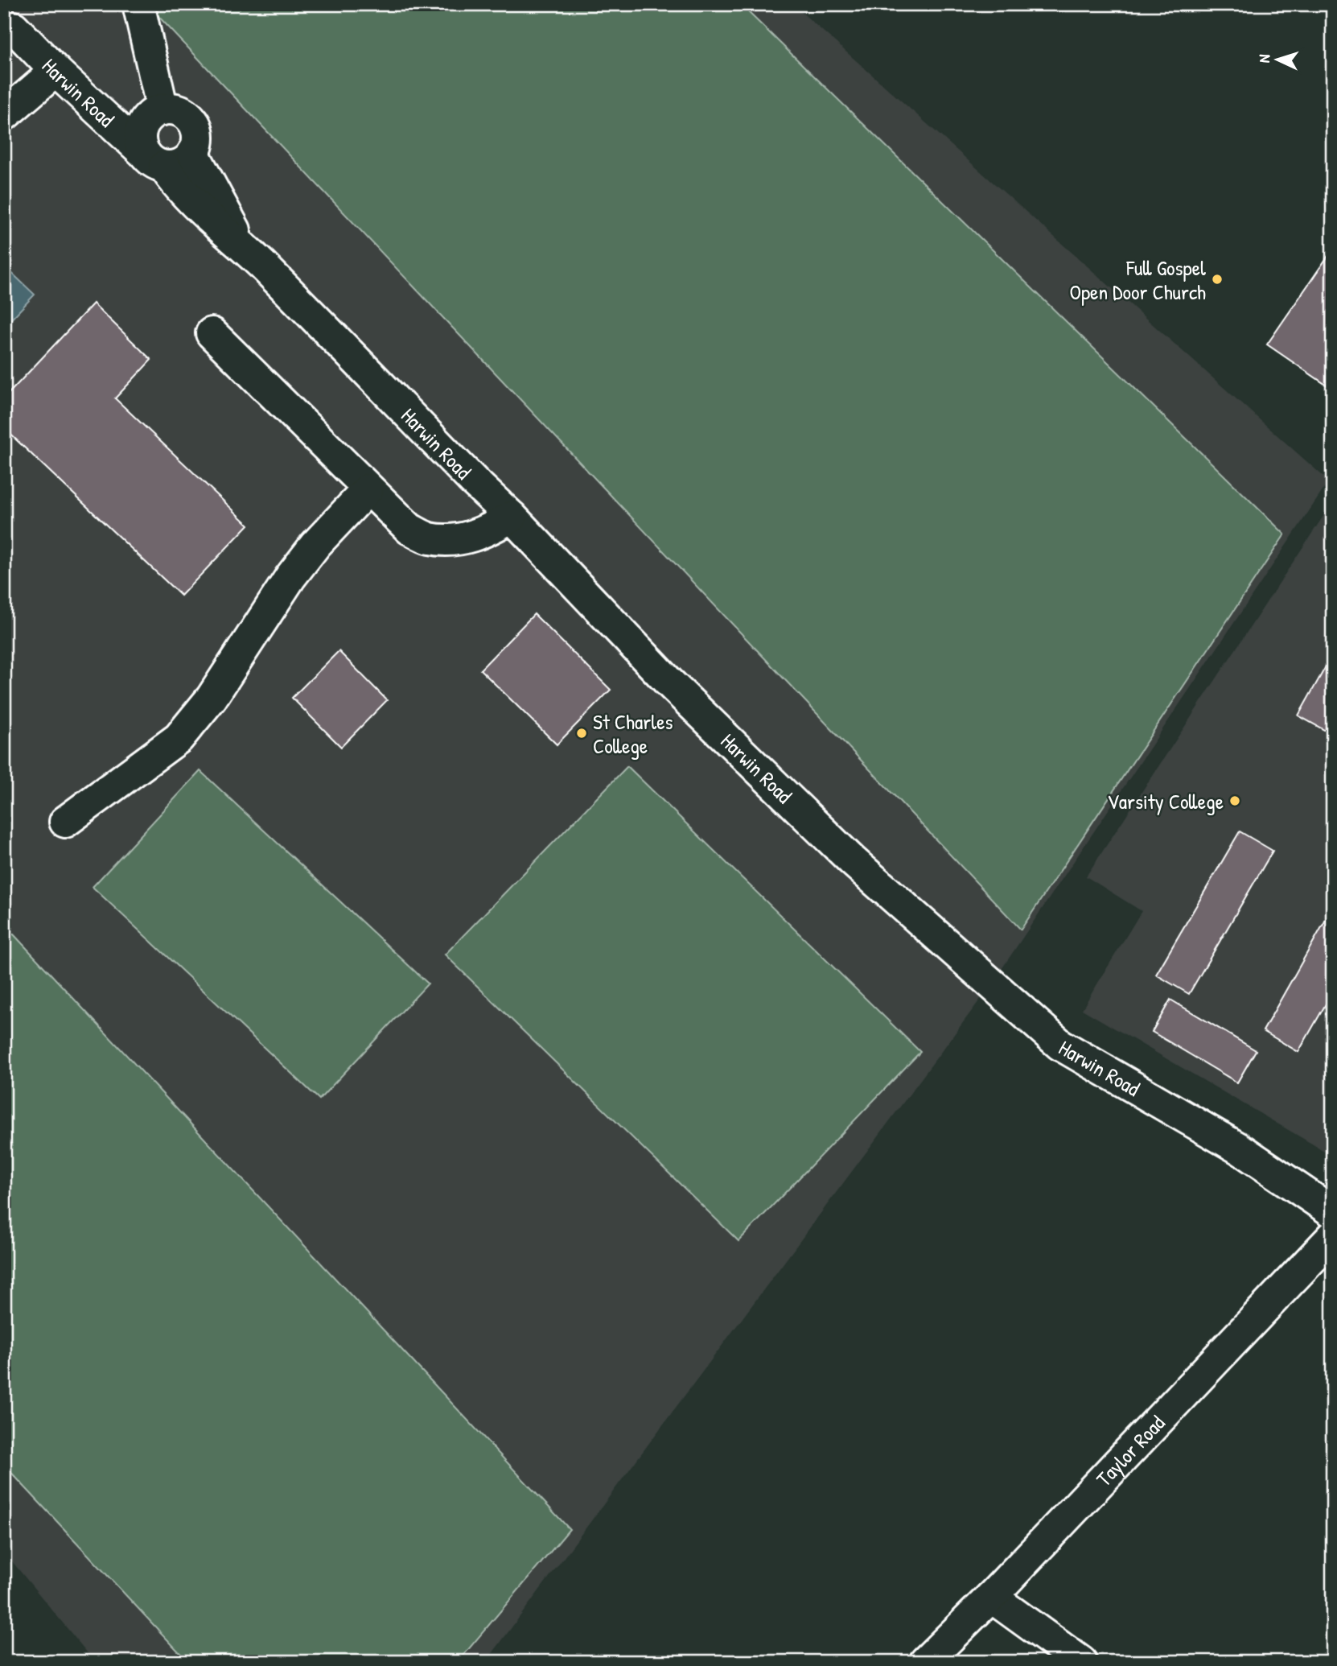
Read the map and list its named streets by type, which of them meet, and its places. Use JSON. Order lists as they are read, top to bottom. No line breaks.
{"streets":{"street":["Harwin Road","Taylor Road"]},"places":["Full Gospel Open Door Church","St Charles College","Varsity College"],"north":"left"}
